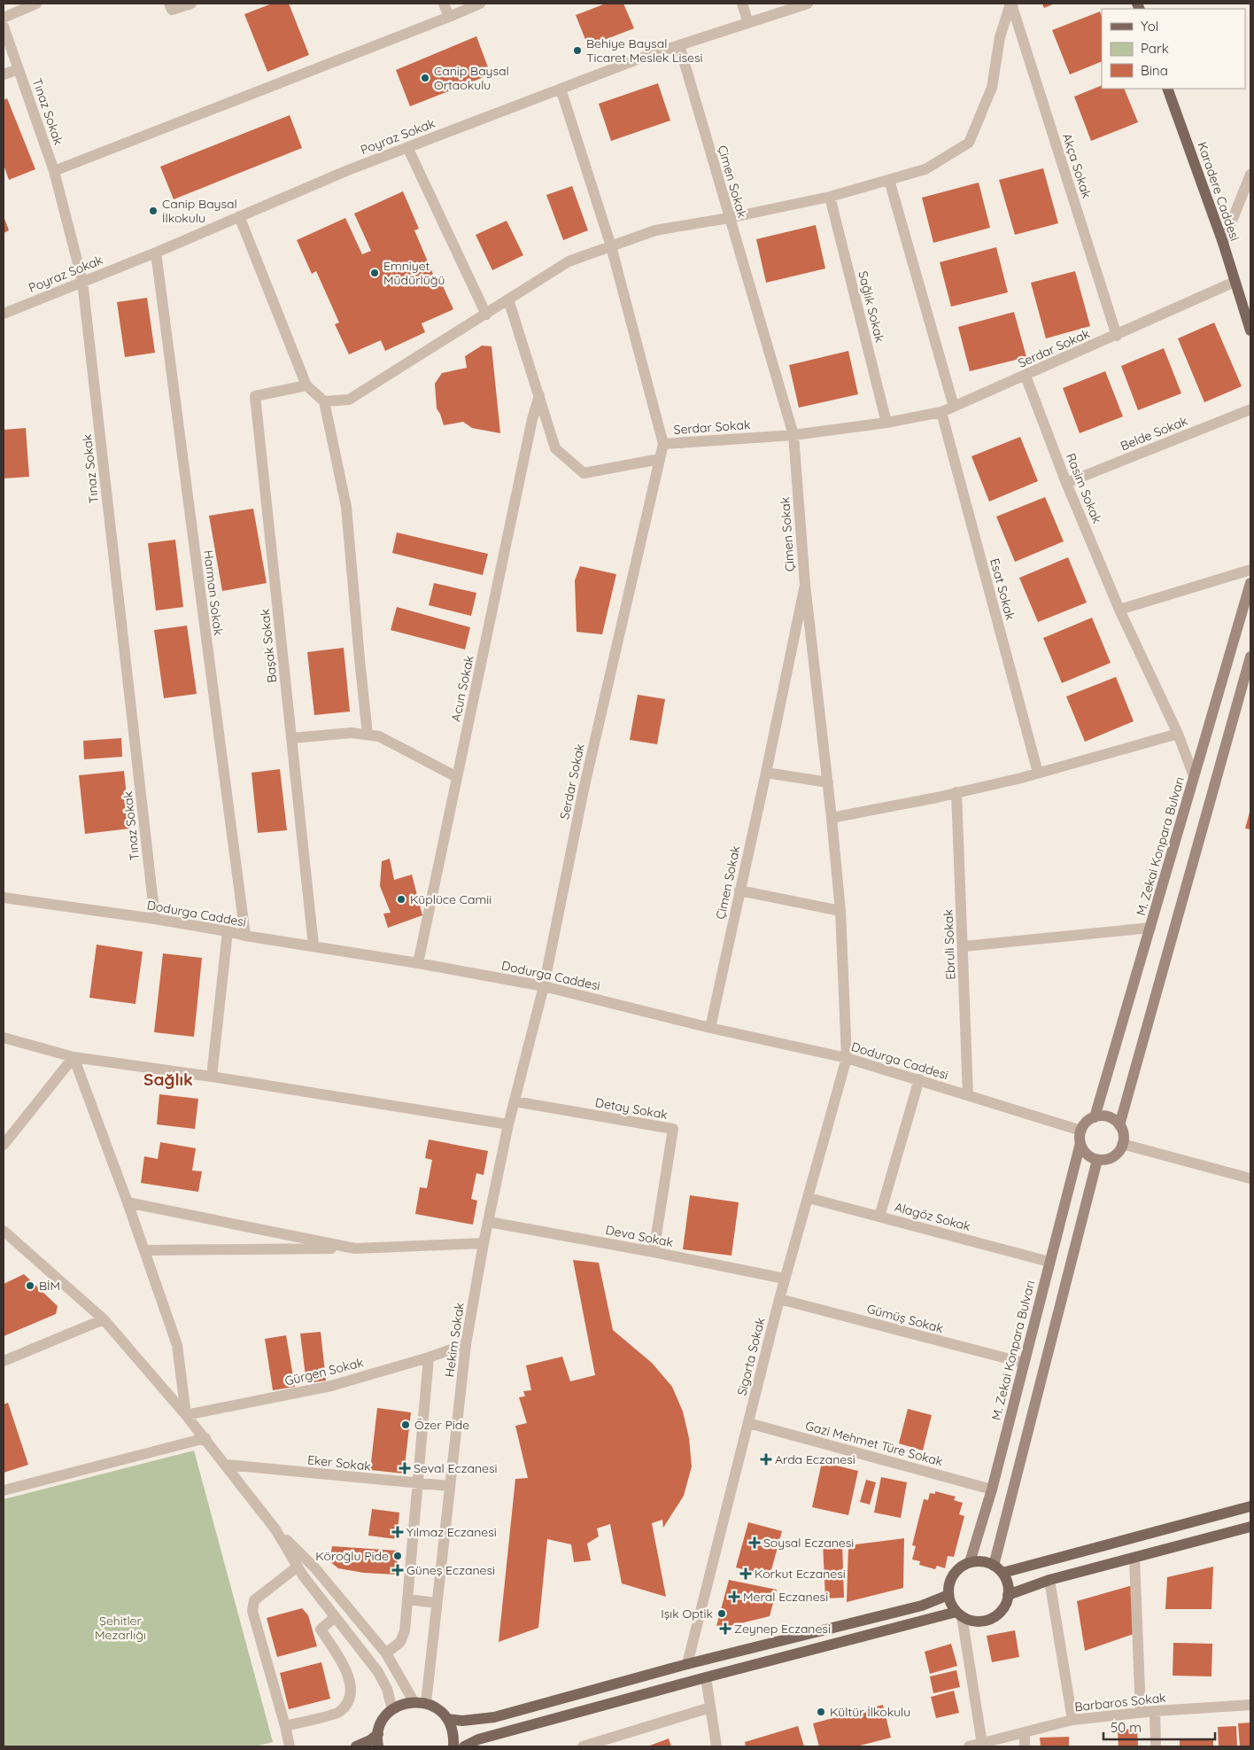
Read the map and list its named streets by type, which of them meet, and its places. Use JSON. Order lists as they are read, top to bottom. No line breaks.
{"streets":{"main road":["Karadere Caddesi","M. Zekai Konpara Bulvarı"],"street":["Tınaz Sokak","Poyraz Sokak","Akça Sokak","Çimen Sokak","Sağlık Sokak","Serdar Sokak","Belde Sokak","Rasim Sokak","Esat Sokak","Harman Sokak","Başak Sokak","Acun Sokak","Dodurga Caddesi","Ebruli Sokak","Detay Sokak","Alagöz Sokak","Deva Sokak","Gümüş Sokak","Hekim Sokak","Sigorta Sokak","Gürgen Sokak","Gazi Mehmet Türe Sokak","Eker Sokak","Barbaros Sokak"]},"crossings":[["Tınaz Sokak","Poyraz Sokak"],["Tınaz Sokak","Dodurga Caddesi"],["Poyraz Sokak","Çimen Sokak"],["Poyraz Sokak","Harman Sokak"],["Akça Sokak","Serdar Sokak"],["Çimen Sokak","Serdar Sokak"],["Çimen Sokak","Dodurga Caddesi"],["Çimen Sokak","Sigorta Sokak"],["Karadere Caddesi","Serdar Sokak"],["Sağlık Sokak","Serdar Sokak"],["Serdar Sokak","Rasim Sokak"],["Serdar Sokak","Esat Sokak"],["Serdar Sokak","Dodurga Caddesi"],["Serdar Sokak","Hekim Sokak"],["Belde Sokak","Rasim Sokak"],["Rasim Sokak","M. Zekai Konpara Bulvarı"],["Harman Sokak","Dodurga Caddesi"],["Başak Sokak","Dodurga Caddesi"],["Acun Sokak","Dodurga Caddesi"],["M. Zekai Konpara Bulvarı","Dodurga Caddesi"],["M. Zekai Konpara Bulvarı","Alagöz Sokak"],["M. Zekai Konpara Bulvarı","Gümüş Sokak"],["M. Zekai Konpara Bulvarı","Gazi Mehmet Türe Sokak"],["Dodurga Caddesi","Ebruli Sokak"],["Dodurga Caddesi","Hekim Sokak"],["Dodurga Caddesi","Sigorta Sokak"],["Detay Sokak","Deva Sokak"],["Detay Sokak","Hekim Sokak"],["Alagöz Sokak","Sigorta Sokak"],["Deva Sokak","Hekim Sokak"],["Deva Sokak","Sigorta Sokak"],["Gümüş Sokak","Sigorta Sokak"],["Hekim Sokak","Gürgen Sokak"],["Hekim Sokak","Eker Sokak"],["Sigorta Sokak","Gazi Mehmet Türe Sokak"]],"districts":["Sağlık"],"parks":["Şehitler Mezarlığı"],"places":{"other":["Behiye Baysal Ticaret Meslek Lisesi","Canip Baysal Ortaokulu","Canip Baysal İlkokulu","Emniyet Müdürlüğü","Küplüce Camii","BİM","Özer Pide","Köroğlu Pide","Işık Optik","Kültür İlkokulu"],"health":["Arda Eczanesi","Seval Eczanesi","Yılmaz Eczanesi","Soysal Eczanesi","Güneş Eczanesi","Korkut Eczanesi","Meral Eczanesi","Zeynep Eczanesi"]},"legend":["Yol","Park","Bina"],"scale_bar":"50 m"}
